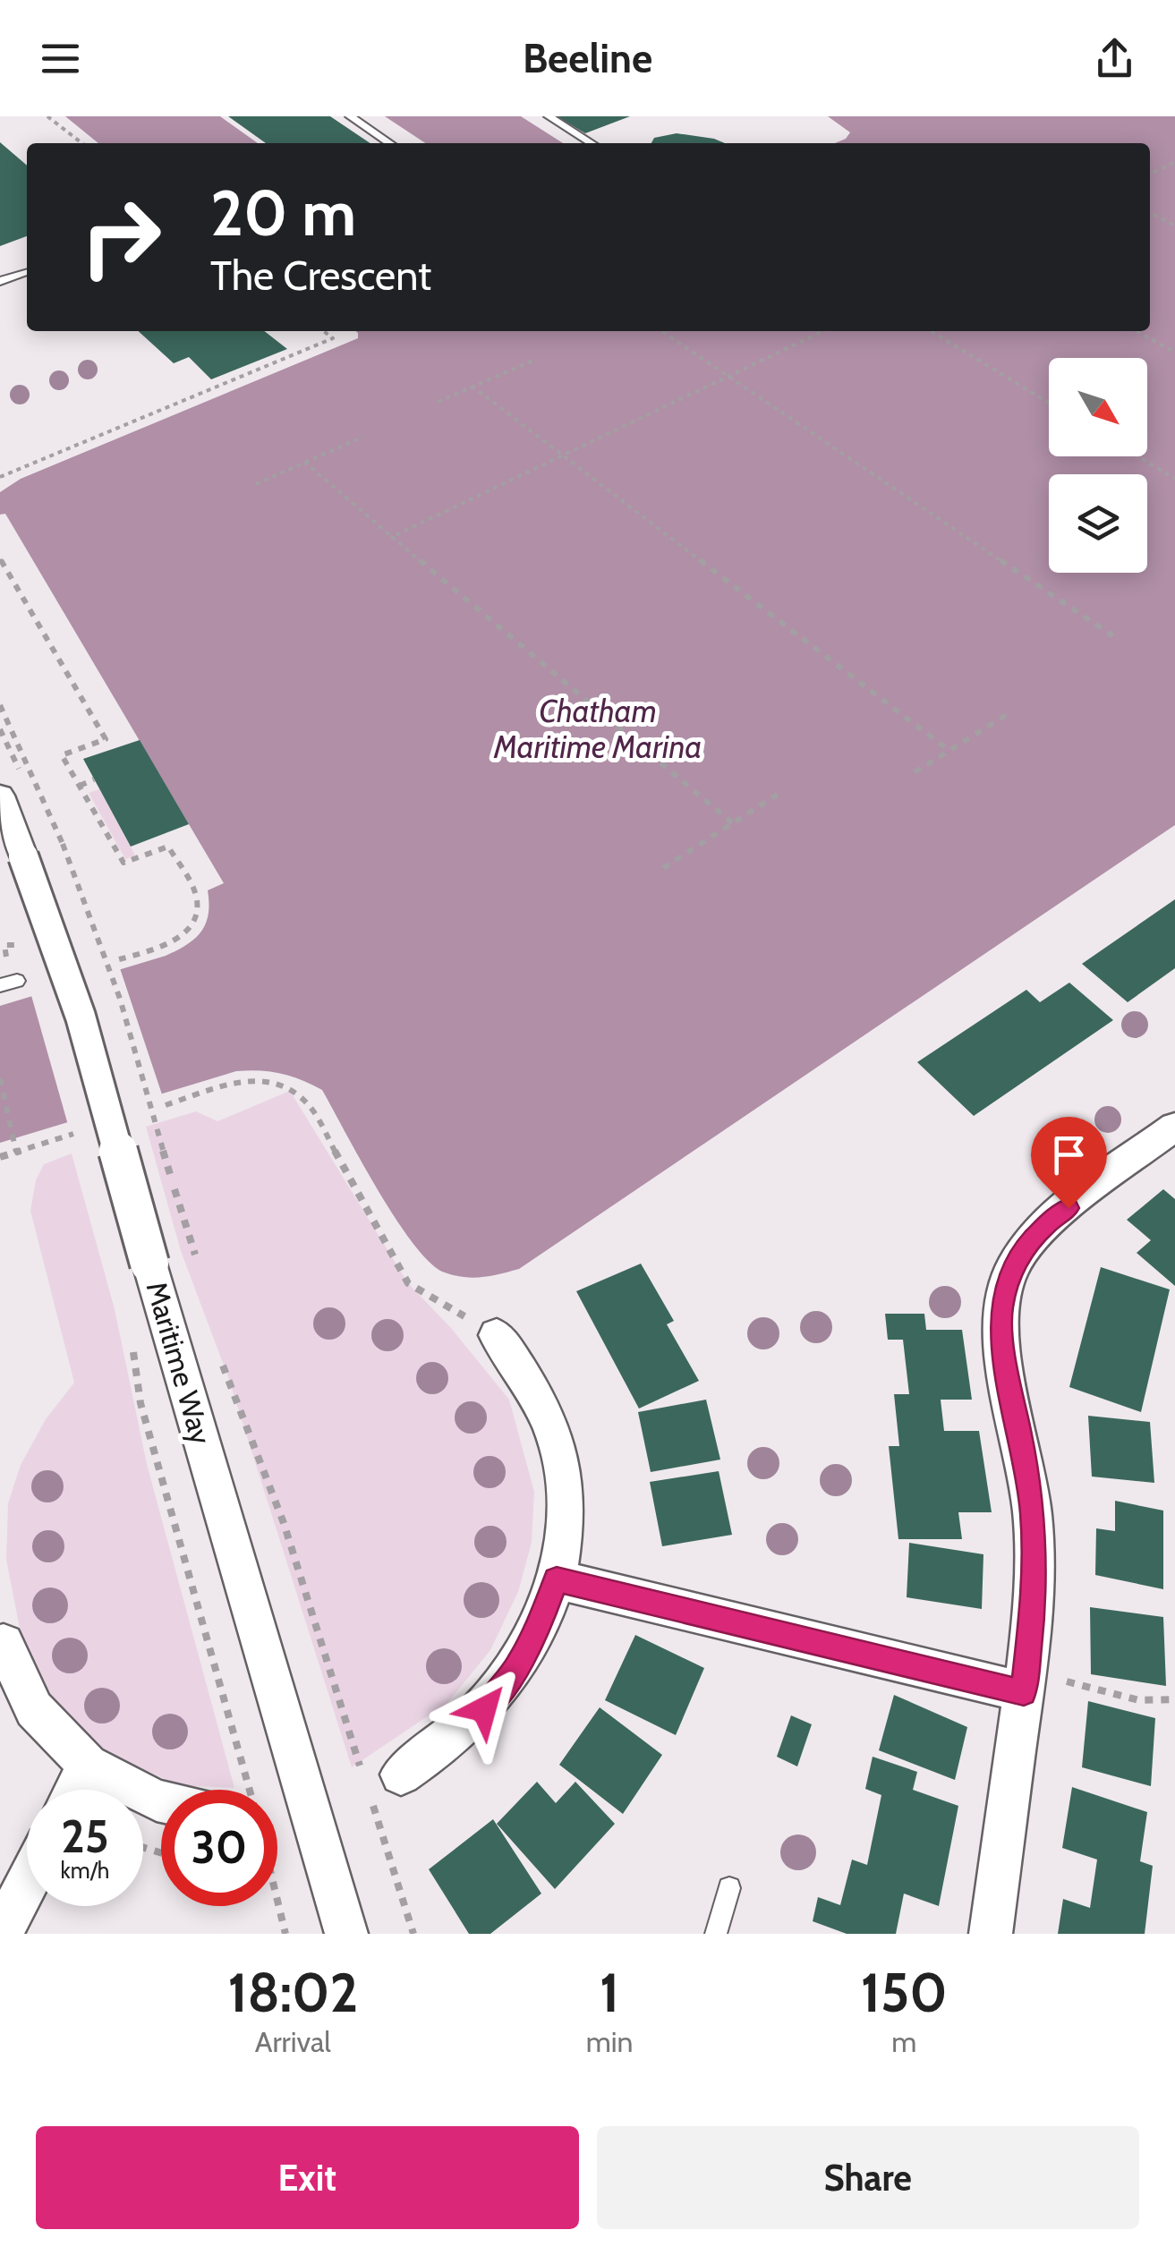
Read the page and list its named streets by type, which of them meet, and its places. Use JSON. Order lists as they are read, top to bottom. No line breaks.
{"streets":{"street":["Maritime Way"]},"water":["Chatham Maritime Marina"],"north":"bottom right","page":{"header":"Beeline","turn":["20 m","The Crescent"],"speed":"25 km/h","limit":"30","eta":["18:02","Arrival","1","min","150","m"],"buttons":["Exit","Share"]}}
